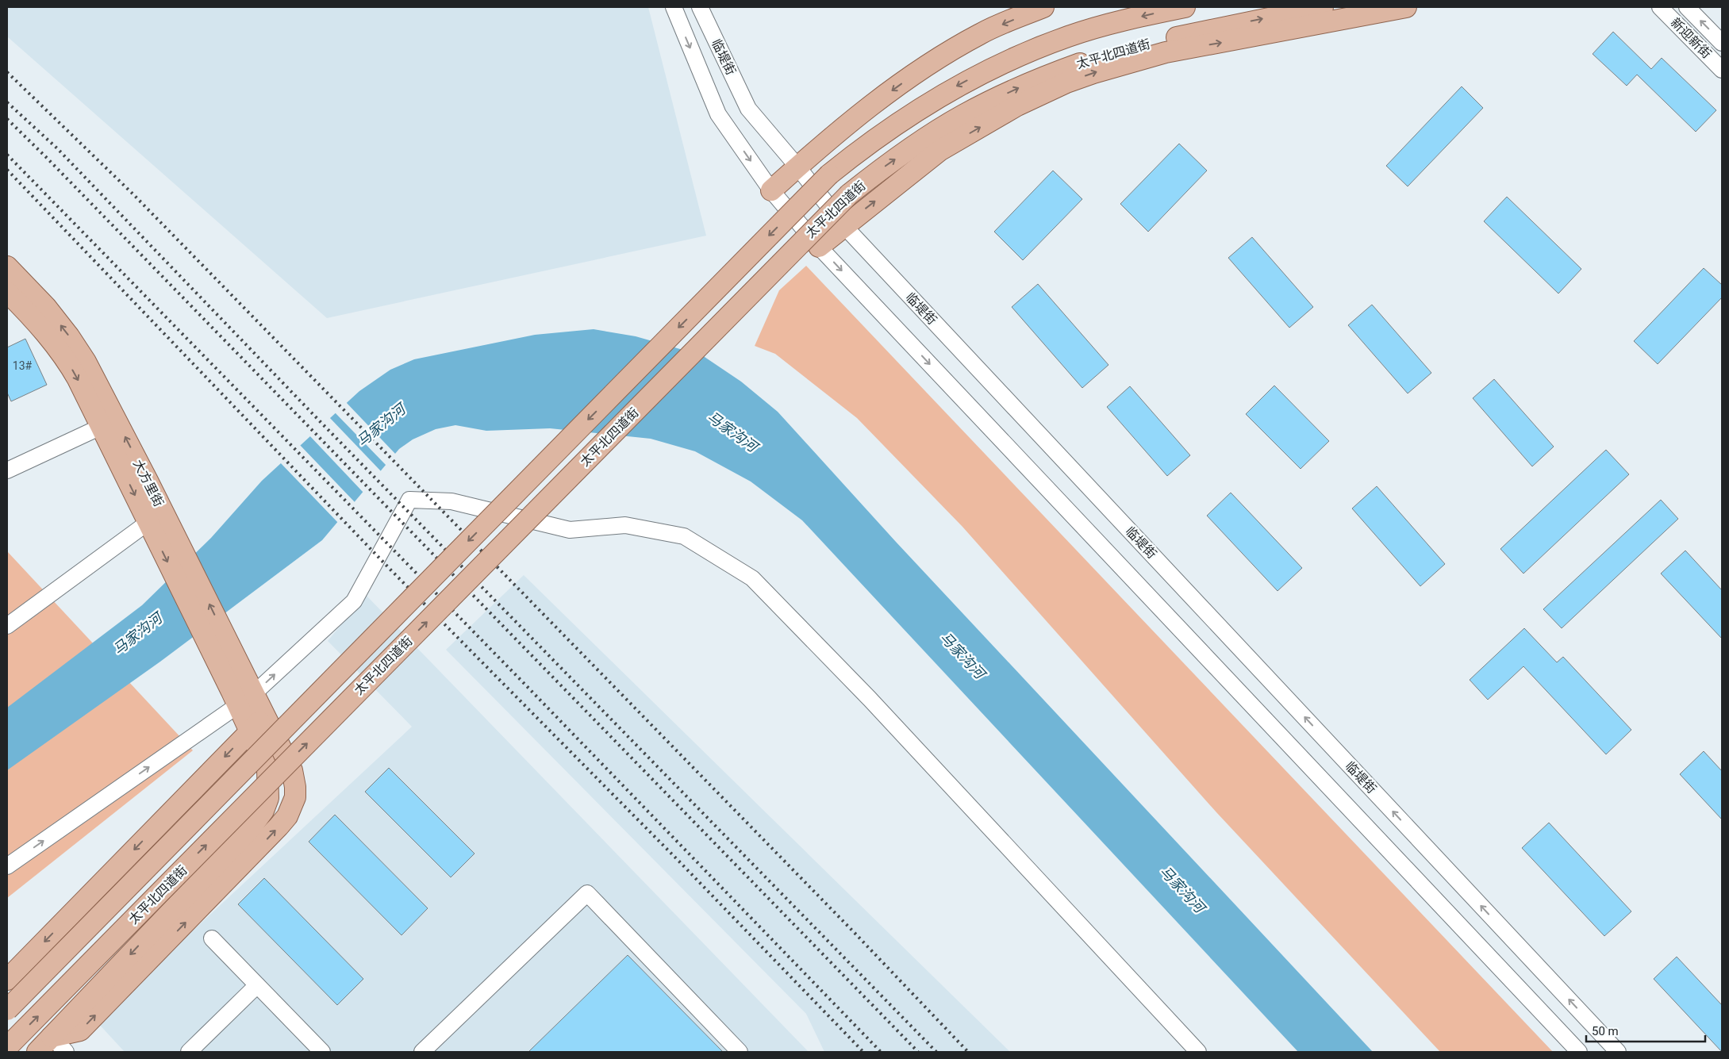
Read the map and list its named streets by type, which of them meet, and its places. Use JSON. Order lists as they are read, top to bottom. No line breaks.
{"streets":{"main road":["太平北四道街","大方里街"],"street":["新迎新街","临堤街"]},"crossings":[["太平北四道街","临堤街"]],"water":["马家沟河"],"house_numbers":["13#"],"scale_bar":"50 m"}
